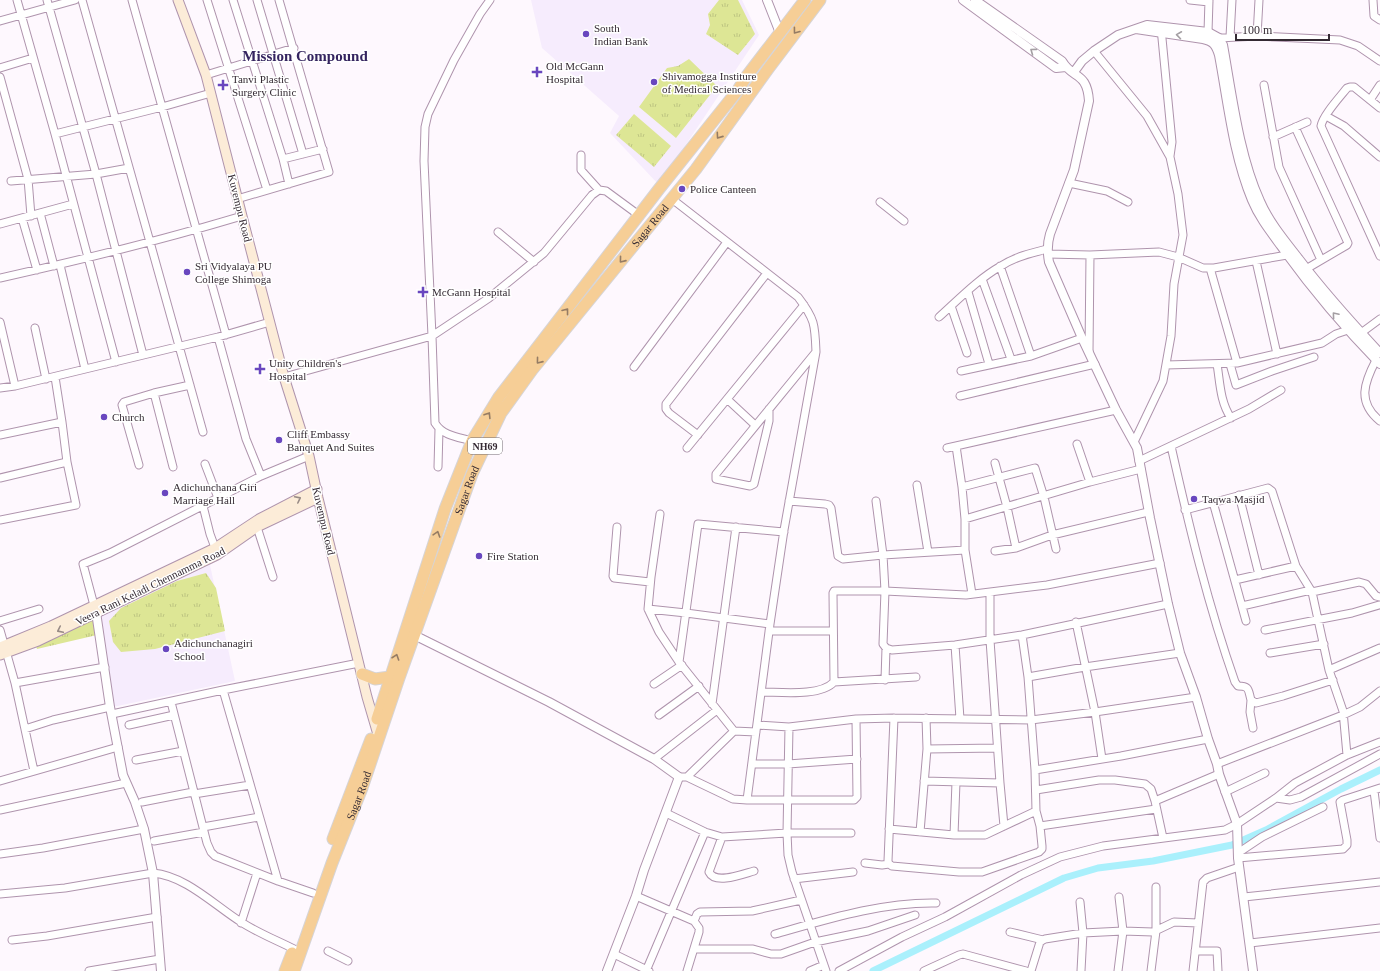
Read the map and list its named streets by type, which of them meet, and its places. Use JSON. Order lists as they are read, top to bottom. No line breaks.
{"streets":{"highway":["Sagar Road","NH69"],"main road":["Kuvempu Road","Veera Rani Keladi Chennamma Road"]},"crossings":[["Kuvempu Road","Sagar Road"],["Kuvempu Road","Veera Rani Keladi Chennamma Road"]],"districts":["Mission Compound"],"places":{"other":["South Indian Bank","Shivamogga Institure of Medical Sciences","Police Canteen","Sri Vidyalaya PU College Shimoga","Church","Cliff Embassy Banquet And Suites","Adichunchana Giri Marriage Hall","Taqwa Masjid","Fire Station","Adichunchanagiri School"],"health":["Old McGann Hospital","Tanvi Plastic Surgery Clinic","McGann Hospital","Unity Children's Hospital"]},"scale_bar":"100 m"}
